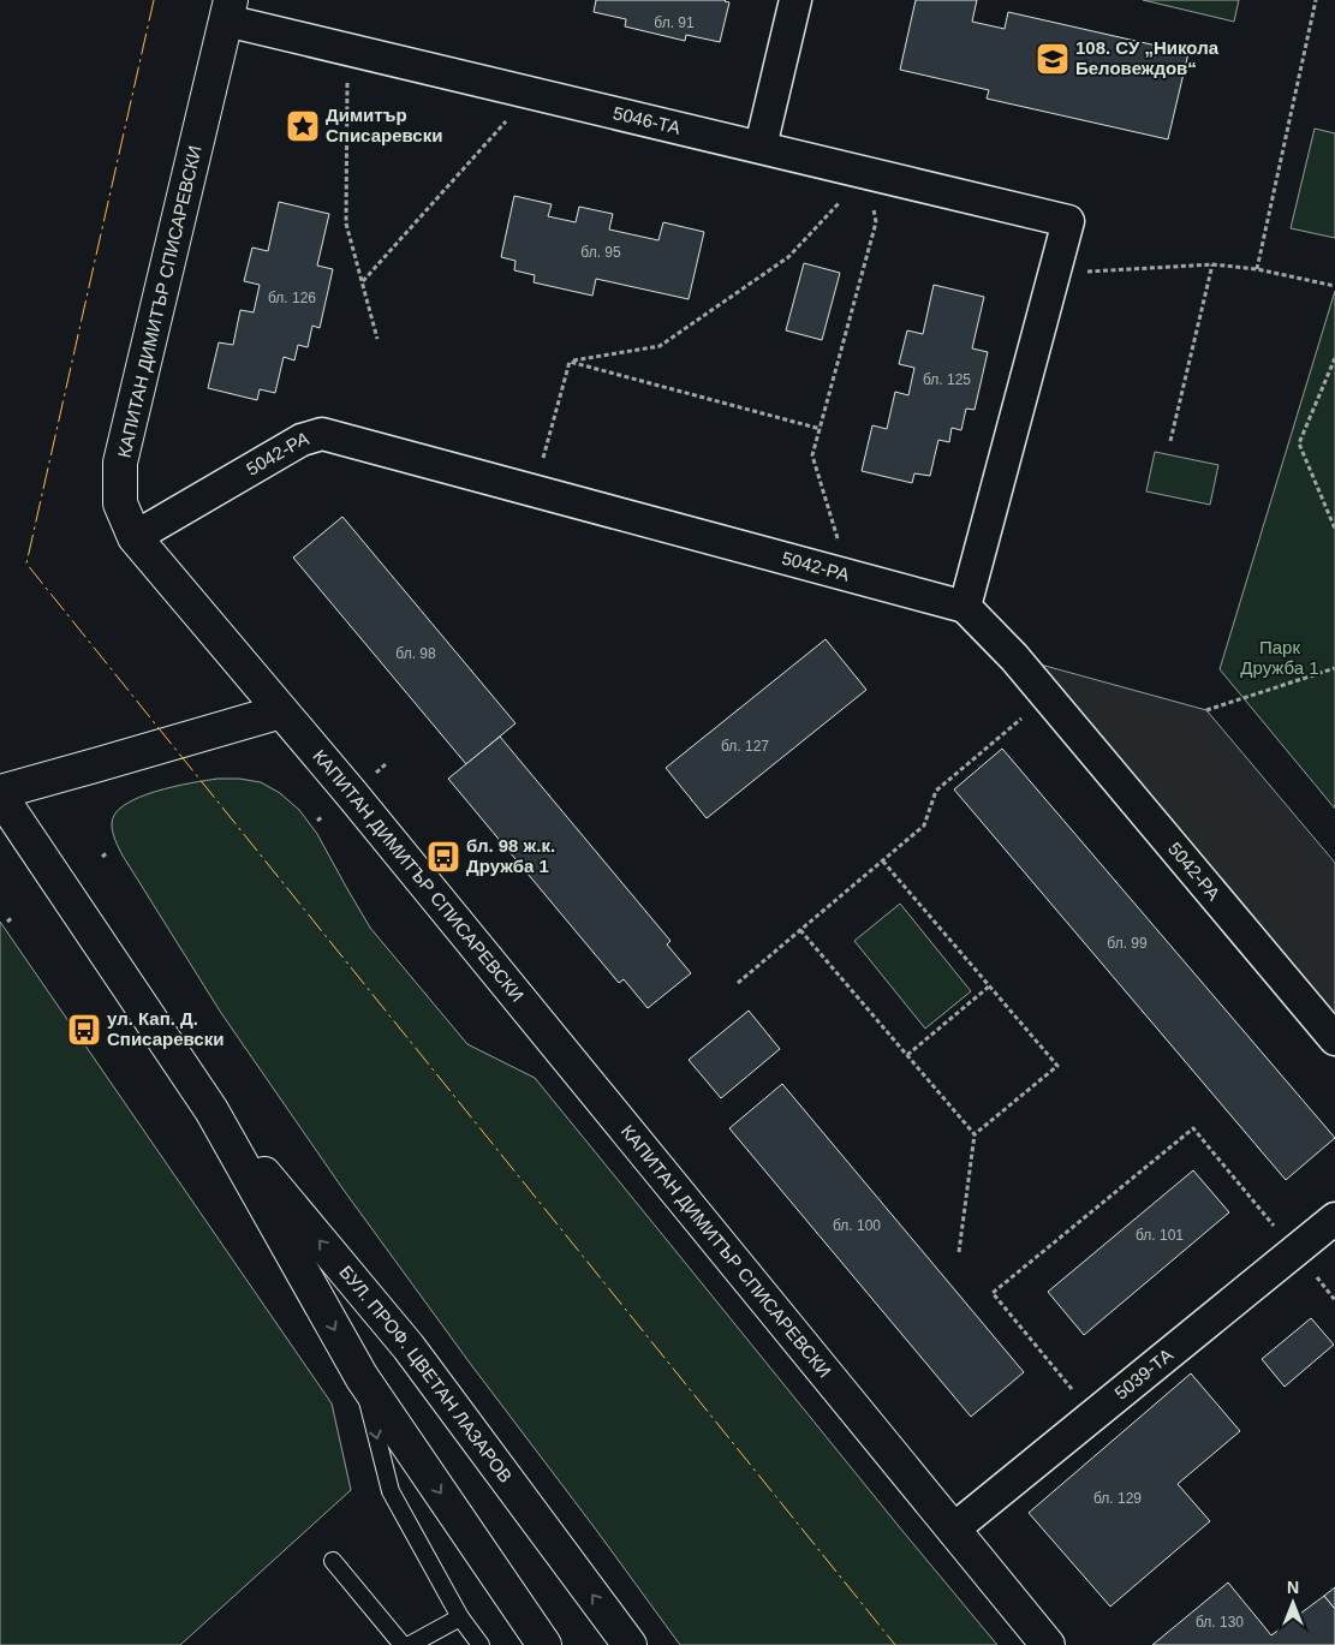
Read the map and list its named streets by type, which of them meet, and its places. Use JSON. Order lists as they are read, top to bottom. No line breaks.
{"streets":{"street":["5046-ТА","КАПИТАН ДИМИТЪР СПИСАРЕВСКИ","5042-РА","5039-ТА","БУЛ. ПРОФ. ЦВЕТАН ЛАЗАРОВ"]},"crossings":[["5046-ТА","КАПИТАН ДИМИТЪР СПИСАРЕВСКИ"],["КАПИТАН ДИМИТЪР СПИСАРЕВСКИ","5042-РА"],["КАПИТАН ДИМИТЪР СПИСАРЕВСКИ","5039-ТА"]],"parks":["Парк Дружба 1"],"places":{"school or university":["108. СУ „Никола Беловеждов“"],"place":["Димитър Списаревски"],"bus stop":["бл. 98 ж.к. Дружба 1","ул. Кап. Д. Списаревски"]},"house_numbers":["бл. 91","бл. 95","бл. 126","бл. 125","бл. 98","бл. 127","бл. 99","бл. 100","бл. 101","бл. 129","бл. 130"],"north":"top"}
